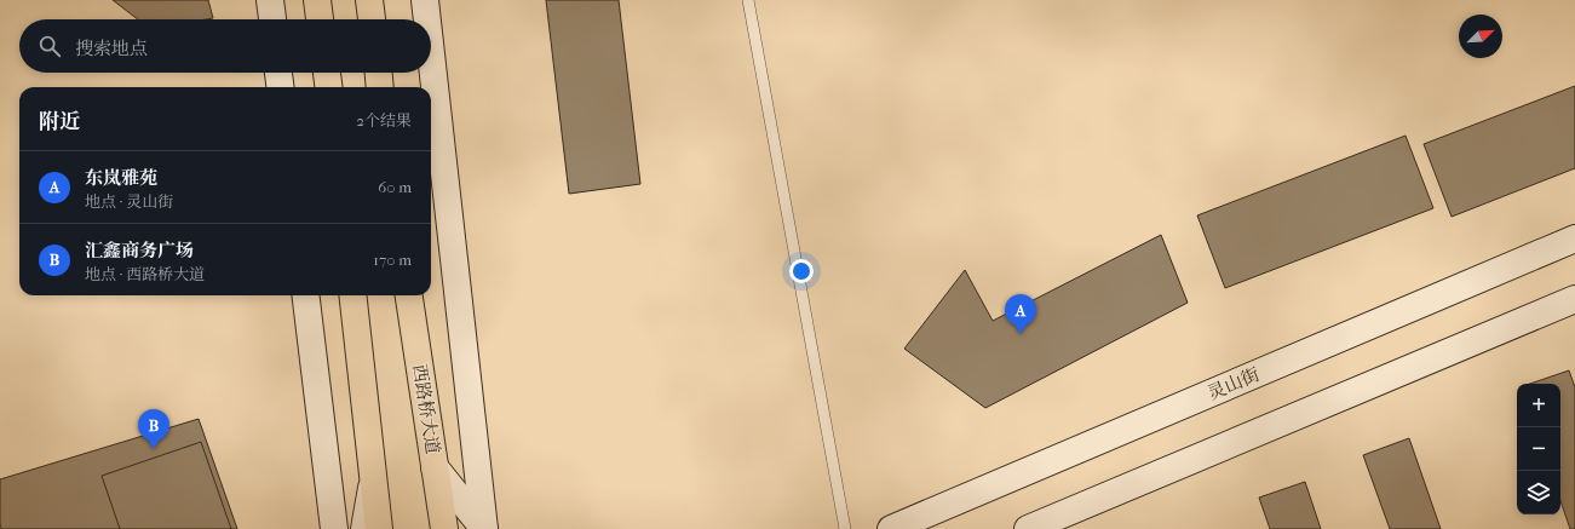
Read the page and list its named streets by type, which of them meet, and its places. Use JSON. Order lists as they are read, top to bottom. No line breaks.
{"streets":{"main road":["灵山街","西路桥大道"]},"north":"top right","page":{"search":"搜索地点","heading":["附近","2个结果"],"list":[{"mark":"A","name":"东岚雅苑","note":"地点 · 灵山街","value":"60 m"},{"mark":"B","name":"汇鑫商务广场","note":"地点 · 西路桥大道","value":"170 m"}],"pins":["A","B"],"map_buttons":["+","−"]}}
